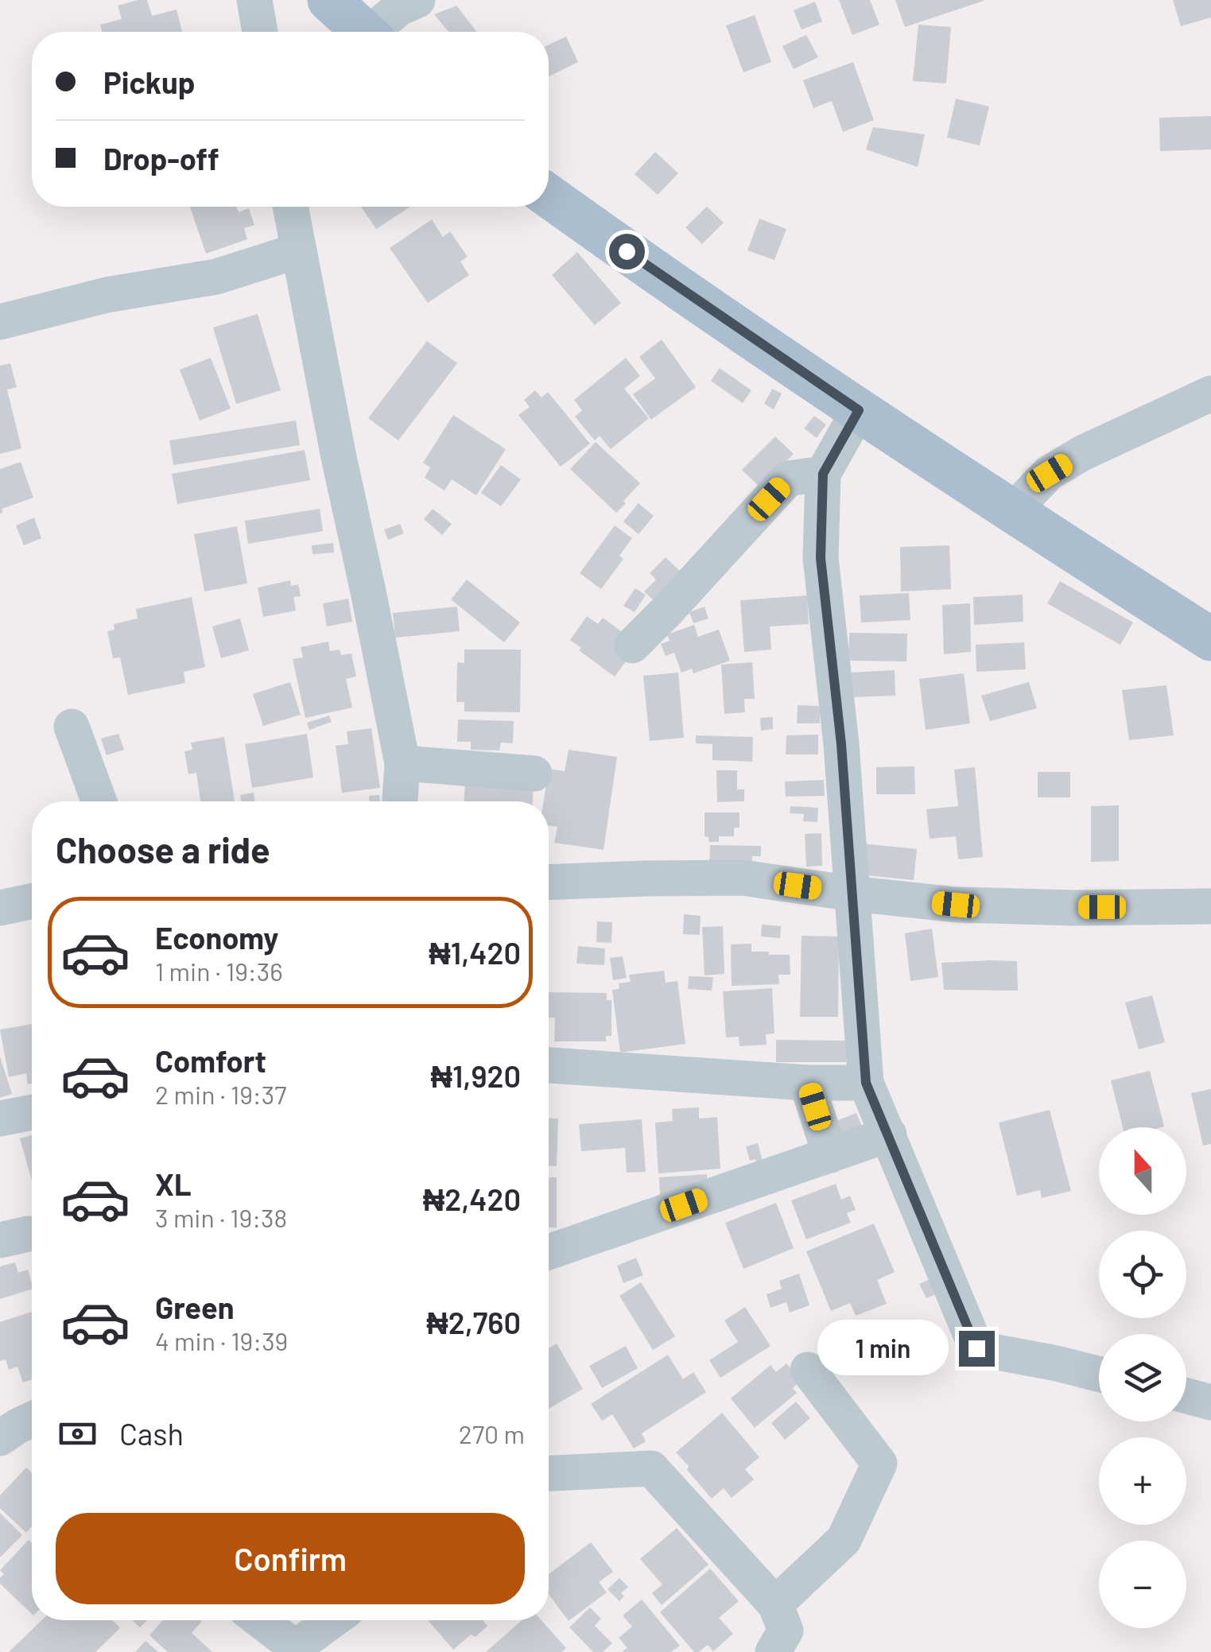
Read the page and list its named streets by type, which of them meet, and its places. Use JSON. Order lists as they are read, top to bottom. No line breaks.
{"north":"top","page":{"banner":["Pickup","Drop-off"],"heading":"Choose a ride","list":[{"name":"Economy","note":"1 min · 19:36","value":"₦1,420"},{"name":"Comfort","note":"2 min · 19:37","value":"₦1,920"},{"name":"XL","note":"3 min · 19:38","value":"₦2,420"},{"name":"Green","note":"4 min · 19:39","value":"₦2,760"}],"map_buttons":["+","−"],"bubble":"1 min","pay":["Cash","270 m"],"buttons":"Confirm"}}
